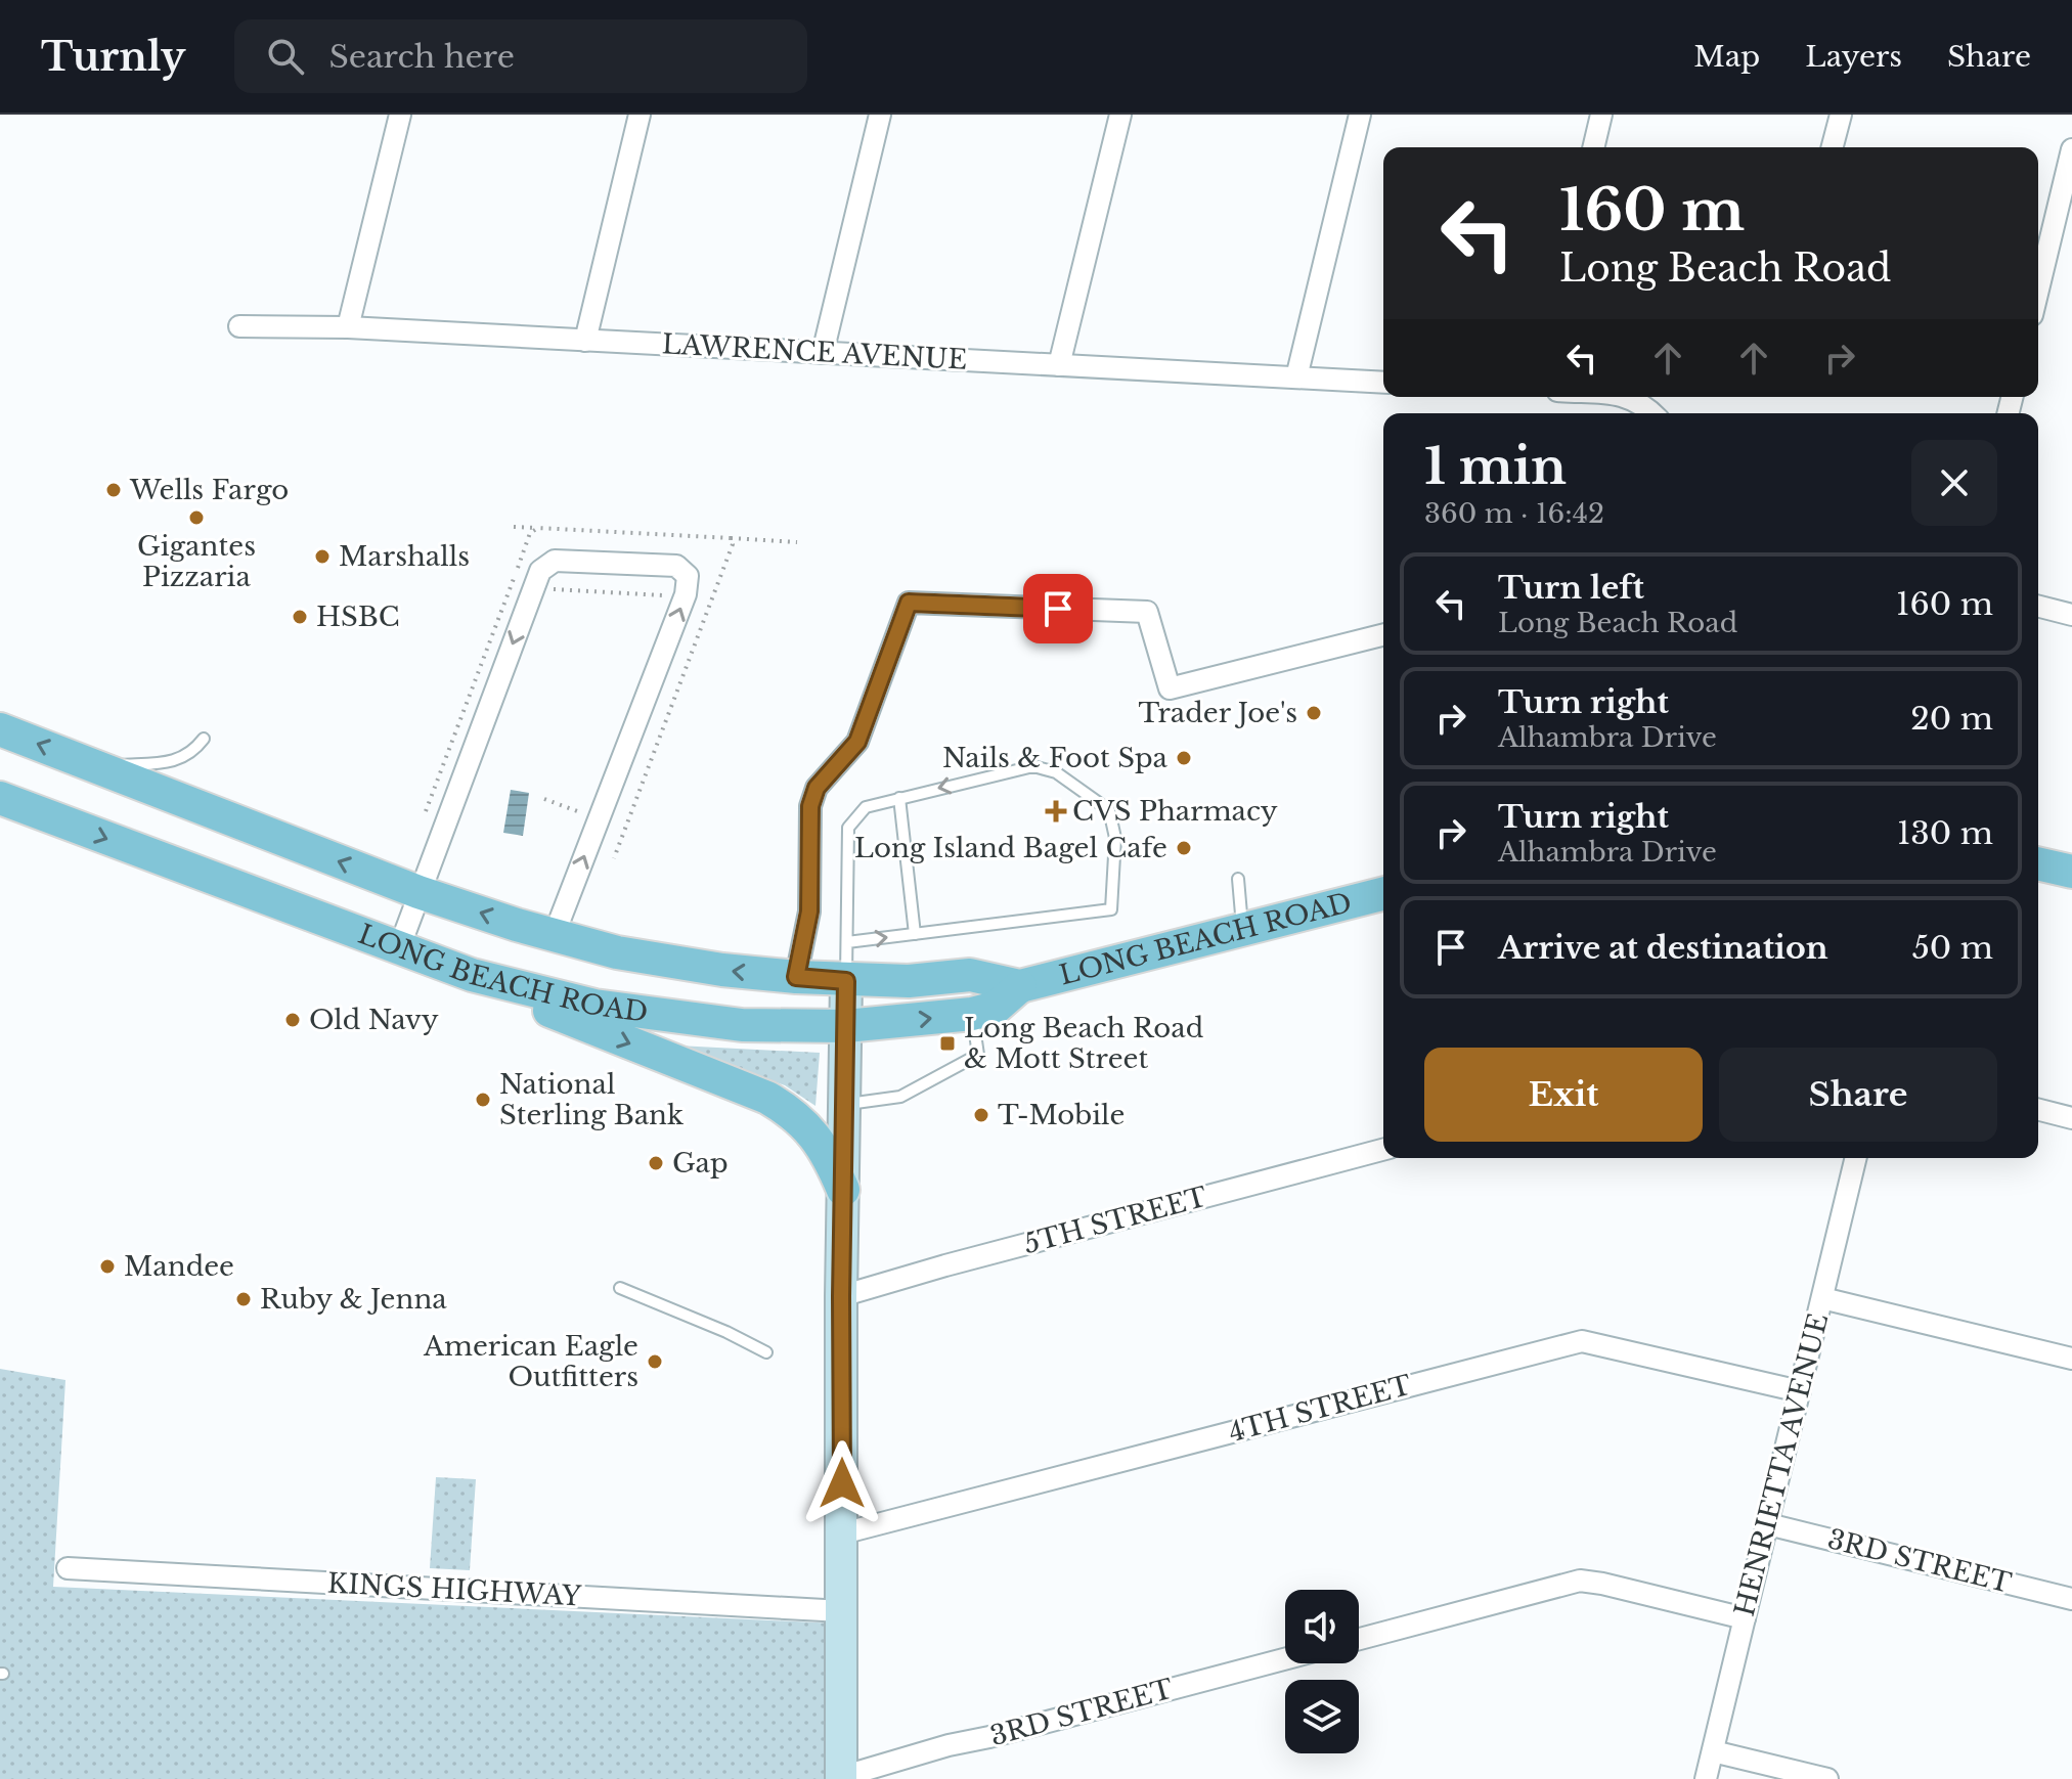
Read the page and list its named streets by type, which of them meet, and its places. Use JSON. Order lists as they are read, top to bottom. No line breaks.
{"streets":{"main road":["LONG BEACH ROAD"],"street":["LAWRENCE AVENUE","5TH STREET","4TH STREET","HENRIETTA AVENUE","3RD STREET","KINGS HIGHWAY"]},"crossings":[["4TH STREET","HENRIETTA AVENUE"],["HENRIETTA AVENUE","3RD STREET"]],"places":{"other":["Wells Fargo","Gigantes Pizzaria","Marshalls","HSBC","Trader Joe's","Nails & Foot Spa","Long Island Bagel Cafe","Old Navy","National Sterling Bank","T-Mobile","Gap","Mandee","Ruby & Jenna","American Eagle Outfitters"],"health":["CVS Pharmacy"],"transit":["Long Beach Road & Mott Street"]},"page":{"header":"Turnly","search":"Search here","nav":["Map","Layers","Share"],"turn":["160 m","Long Beach Road"],"heading":["1 min","360 m · 16:42"],"list":[{"name":"Turn left","note":"Long Beach Road","value":"160 m"},{"name":"Turn right","note":"Alhambra Drive","value":"20 m"},{"name":"Turn right","note":"Alhambra Drive","value":"130 m"},{"name":"Arrive at destination","value":"50 m"}],"buttons":["Exit","Share"]}}
